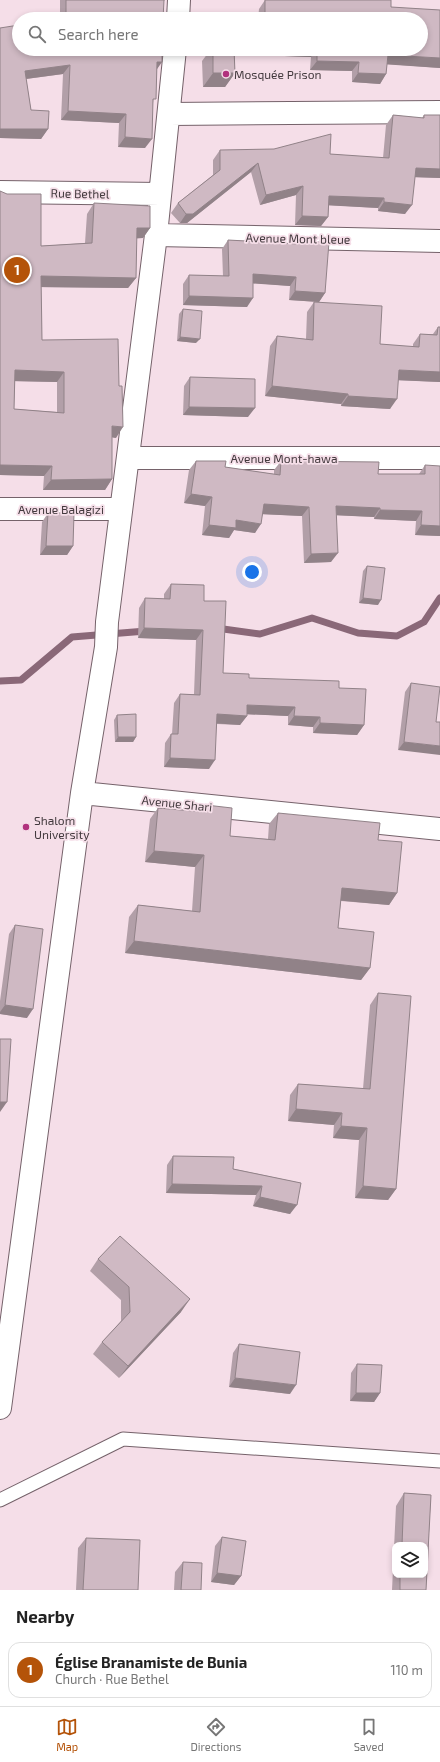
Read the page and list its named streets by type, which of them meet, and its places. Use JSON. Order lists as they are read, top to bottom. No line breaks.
{"streets":{"street":["Rue Bethel","Avenue Mont bleue","Avenue Mont-hawa","Avenue Balagizi","Avenue Shari"]},"places":["Mosquée Prison","Shalom University"],"page":{"search":"Search here","pins":"1","heading":"Nearby","list":[{"mark":"1","name":"Église Branamiste de Bunia","note":"Church · Rue Bethel","value":"110 m"}],"nav":["Map","Directions","Saved"]}}
